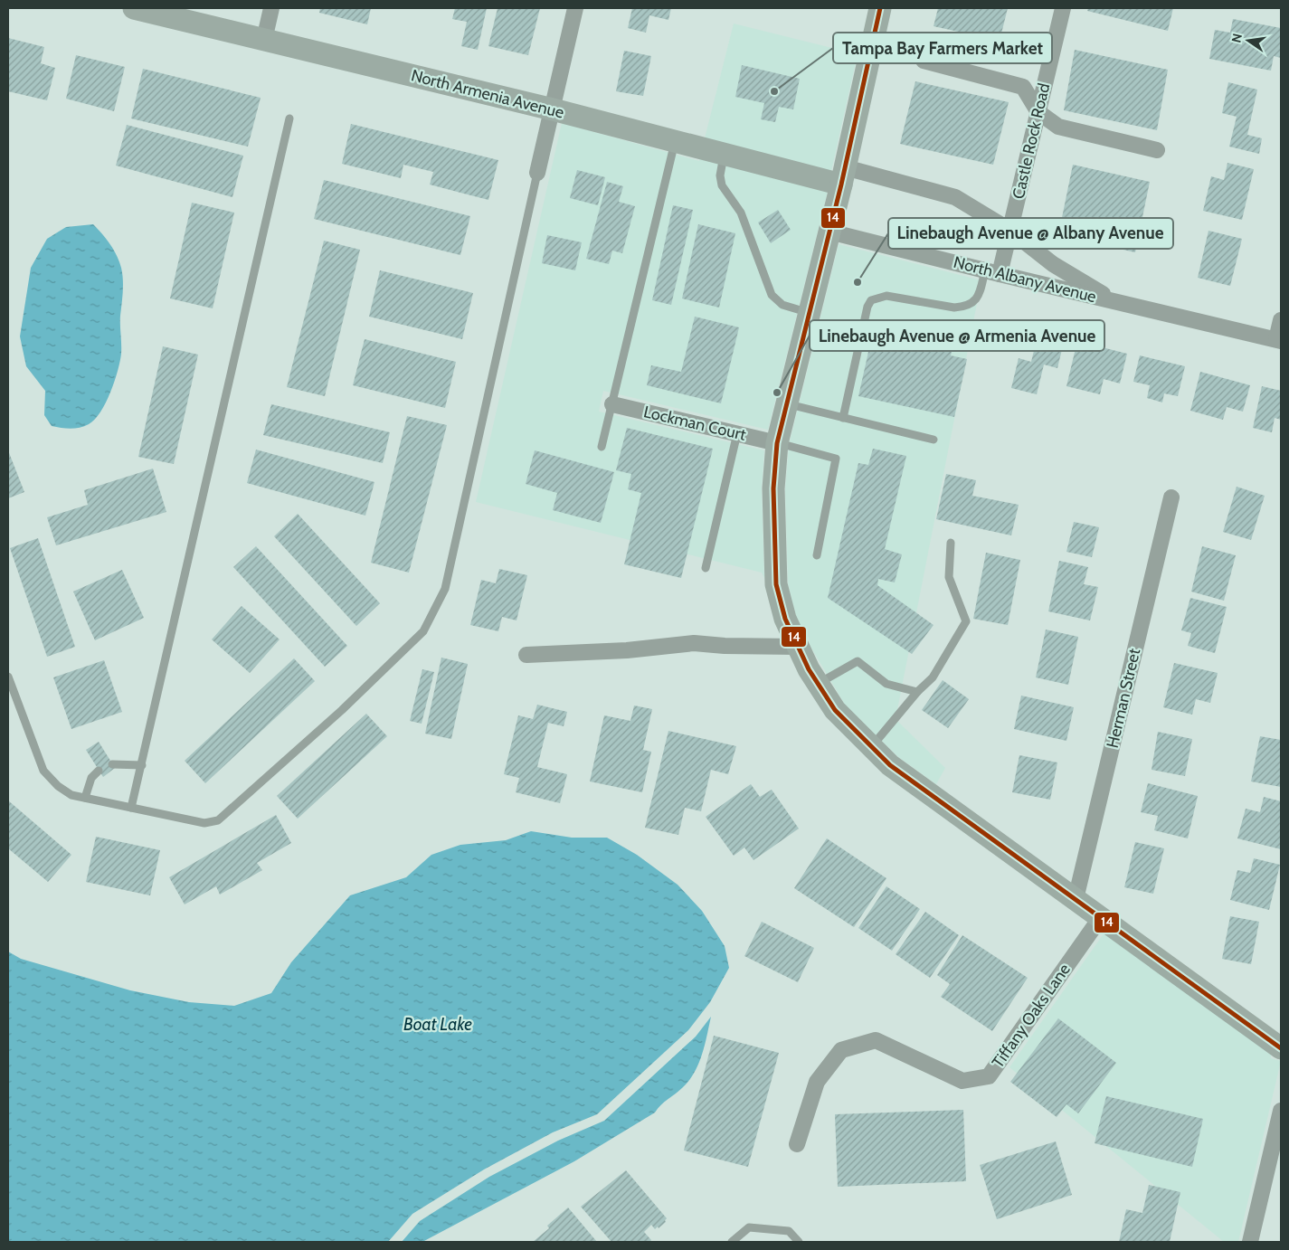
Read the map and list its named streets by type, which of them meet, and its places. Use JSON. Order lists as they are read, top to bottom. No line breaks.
{"streets":{"main road":["North Armenia Avenue"],"street":["Castle Rock Road","North Albany Avenue","Lockman Court","Herman Street","Tiffany Oaks Lane"]},"crossings":[["North Armenia Avenue","North Albany Avenue"],["Castle Rock Road","North Albany Avenue"]],"water":["Boat Lake"],"places":["Tampa Bay Farmers Market","Linebaugh Avenue @ Albany Avenue","Linebaugh Avenue @ Armenia Avenue"],"lines":["transit line 14"],"north":"left"}
